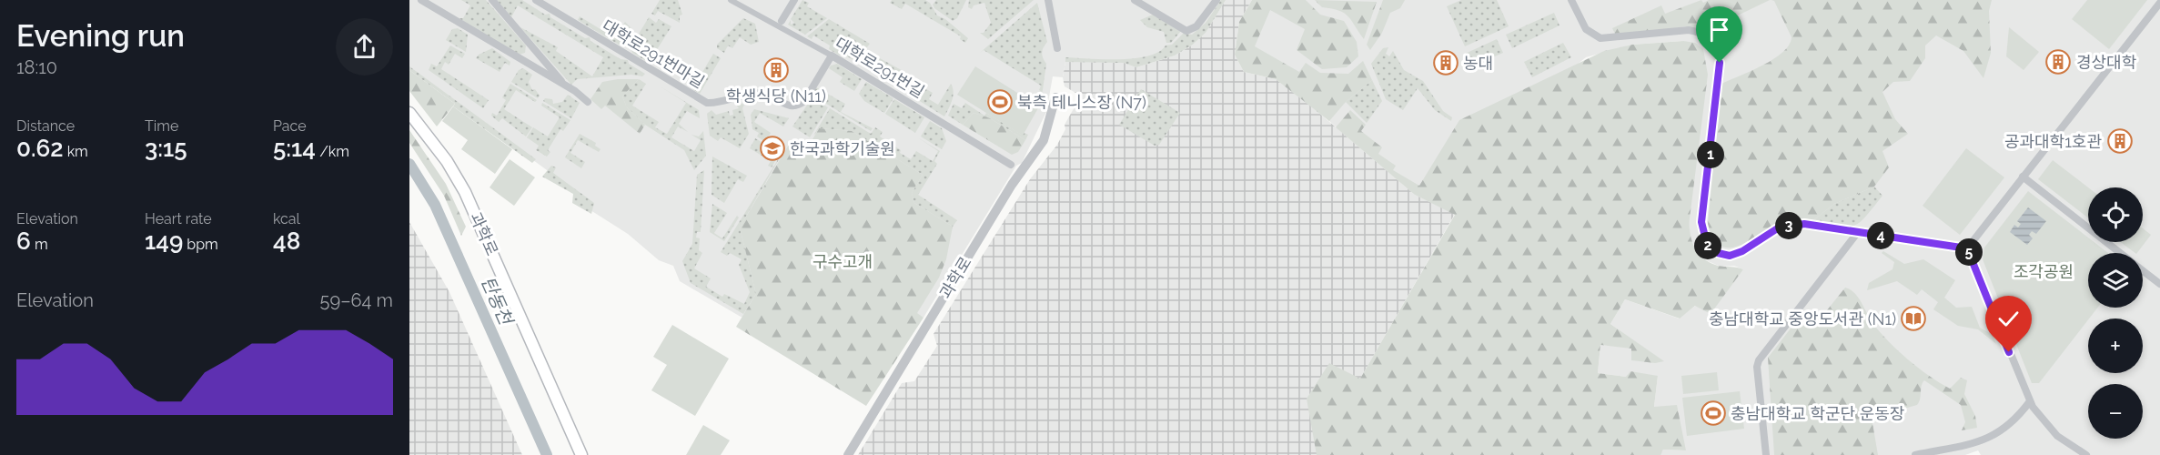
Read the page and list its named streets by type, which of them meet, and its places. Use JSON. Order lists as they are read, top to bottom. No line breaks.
{"streets":{"main road":["과학로"],"street":["대학로291번마길","대학로291번길"]},"crossings":[["대학로291번마길","대학로291번길"]],"water":["탄동천"],"parks":["구수고개","조각공원"],"places":{"building":["경상대학","농대","학생식당 (N11)","공과대학1호관"],"sports":["북측 테니스장 (N7)","충남대학교 학군단 운동장"],"school or university":["한국과학기술원"],"library":["충남대학교 중앙도서관 (N1)"]},"page":{"heading":["Evening run","18:10"],"stats":[["Distance","0.62 km"],["Time","3:15"],["Pace","5:14 /km"],["Elevation","6 m"],["Heart rate","149 bpm"],["kcal","48"]],"pins":["1","3","4","2","5"],"map_buttons":["+","−"],"chart":["Elevation","59–64 m"]}}
